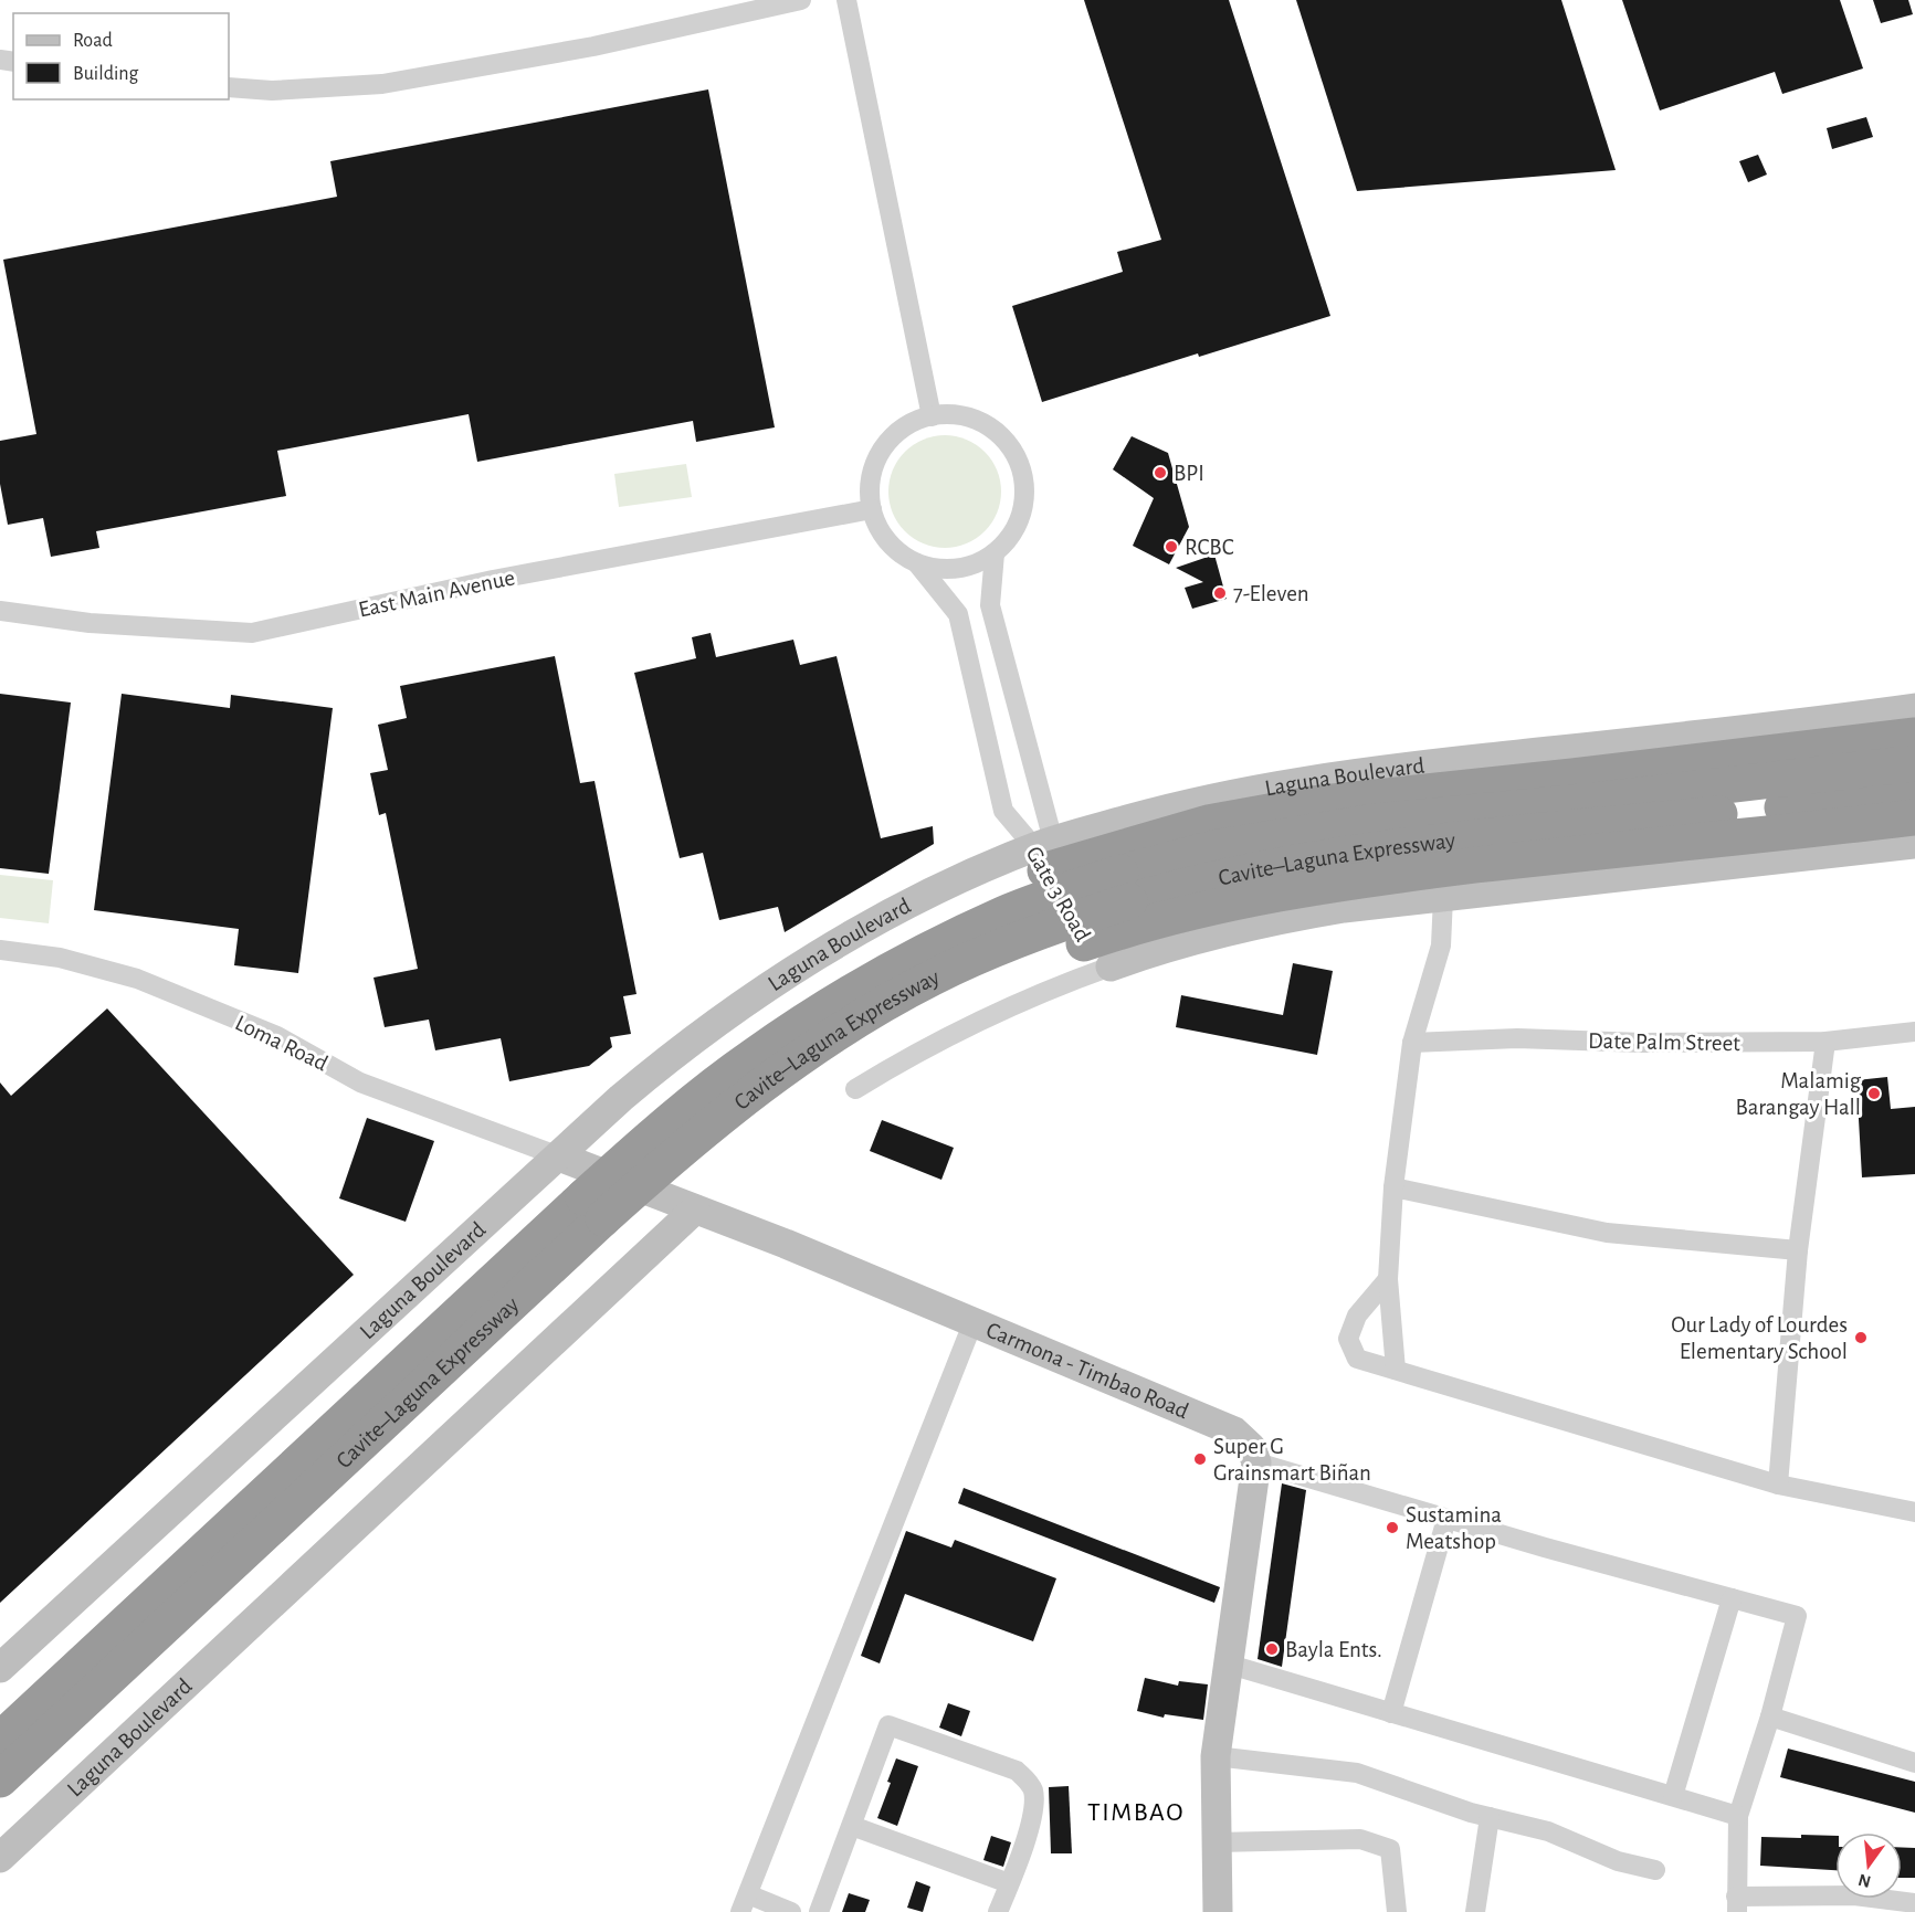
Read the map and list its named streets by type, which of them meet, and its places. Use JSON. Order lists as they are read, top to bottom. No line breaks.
{"streets":{"highway":["Cavite–Laguna Expressway"],"main road":["Laguna Boulevard","Gate 3 Road","Carmona - Timbao Road"],"street":["East Main Avenue","Date Palm Street","Loma Road"]},"crossings":[["East Main Avenue","Gate 3 Road"],["Laguna Boulevard","Gate 3 Road"],["Laguna Boulevard","Loma Road"],["Laguna Boulevard","Carmona - Timbao Road"],["Loma Road","Carmona - Timbao Road"]],"districts":["TIMBAO"],"places":["BPI","RCBC","7-Eleven","Malamig Barangay Hall","Our Lady of Lourdes Elementary School","Super G Grainsmart Biñan","Sustamina Meatshop","Bayla Ents."],"legend":["Road","Building"],"north":"bottom"}
